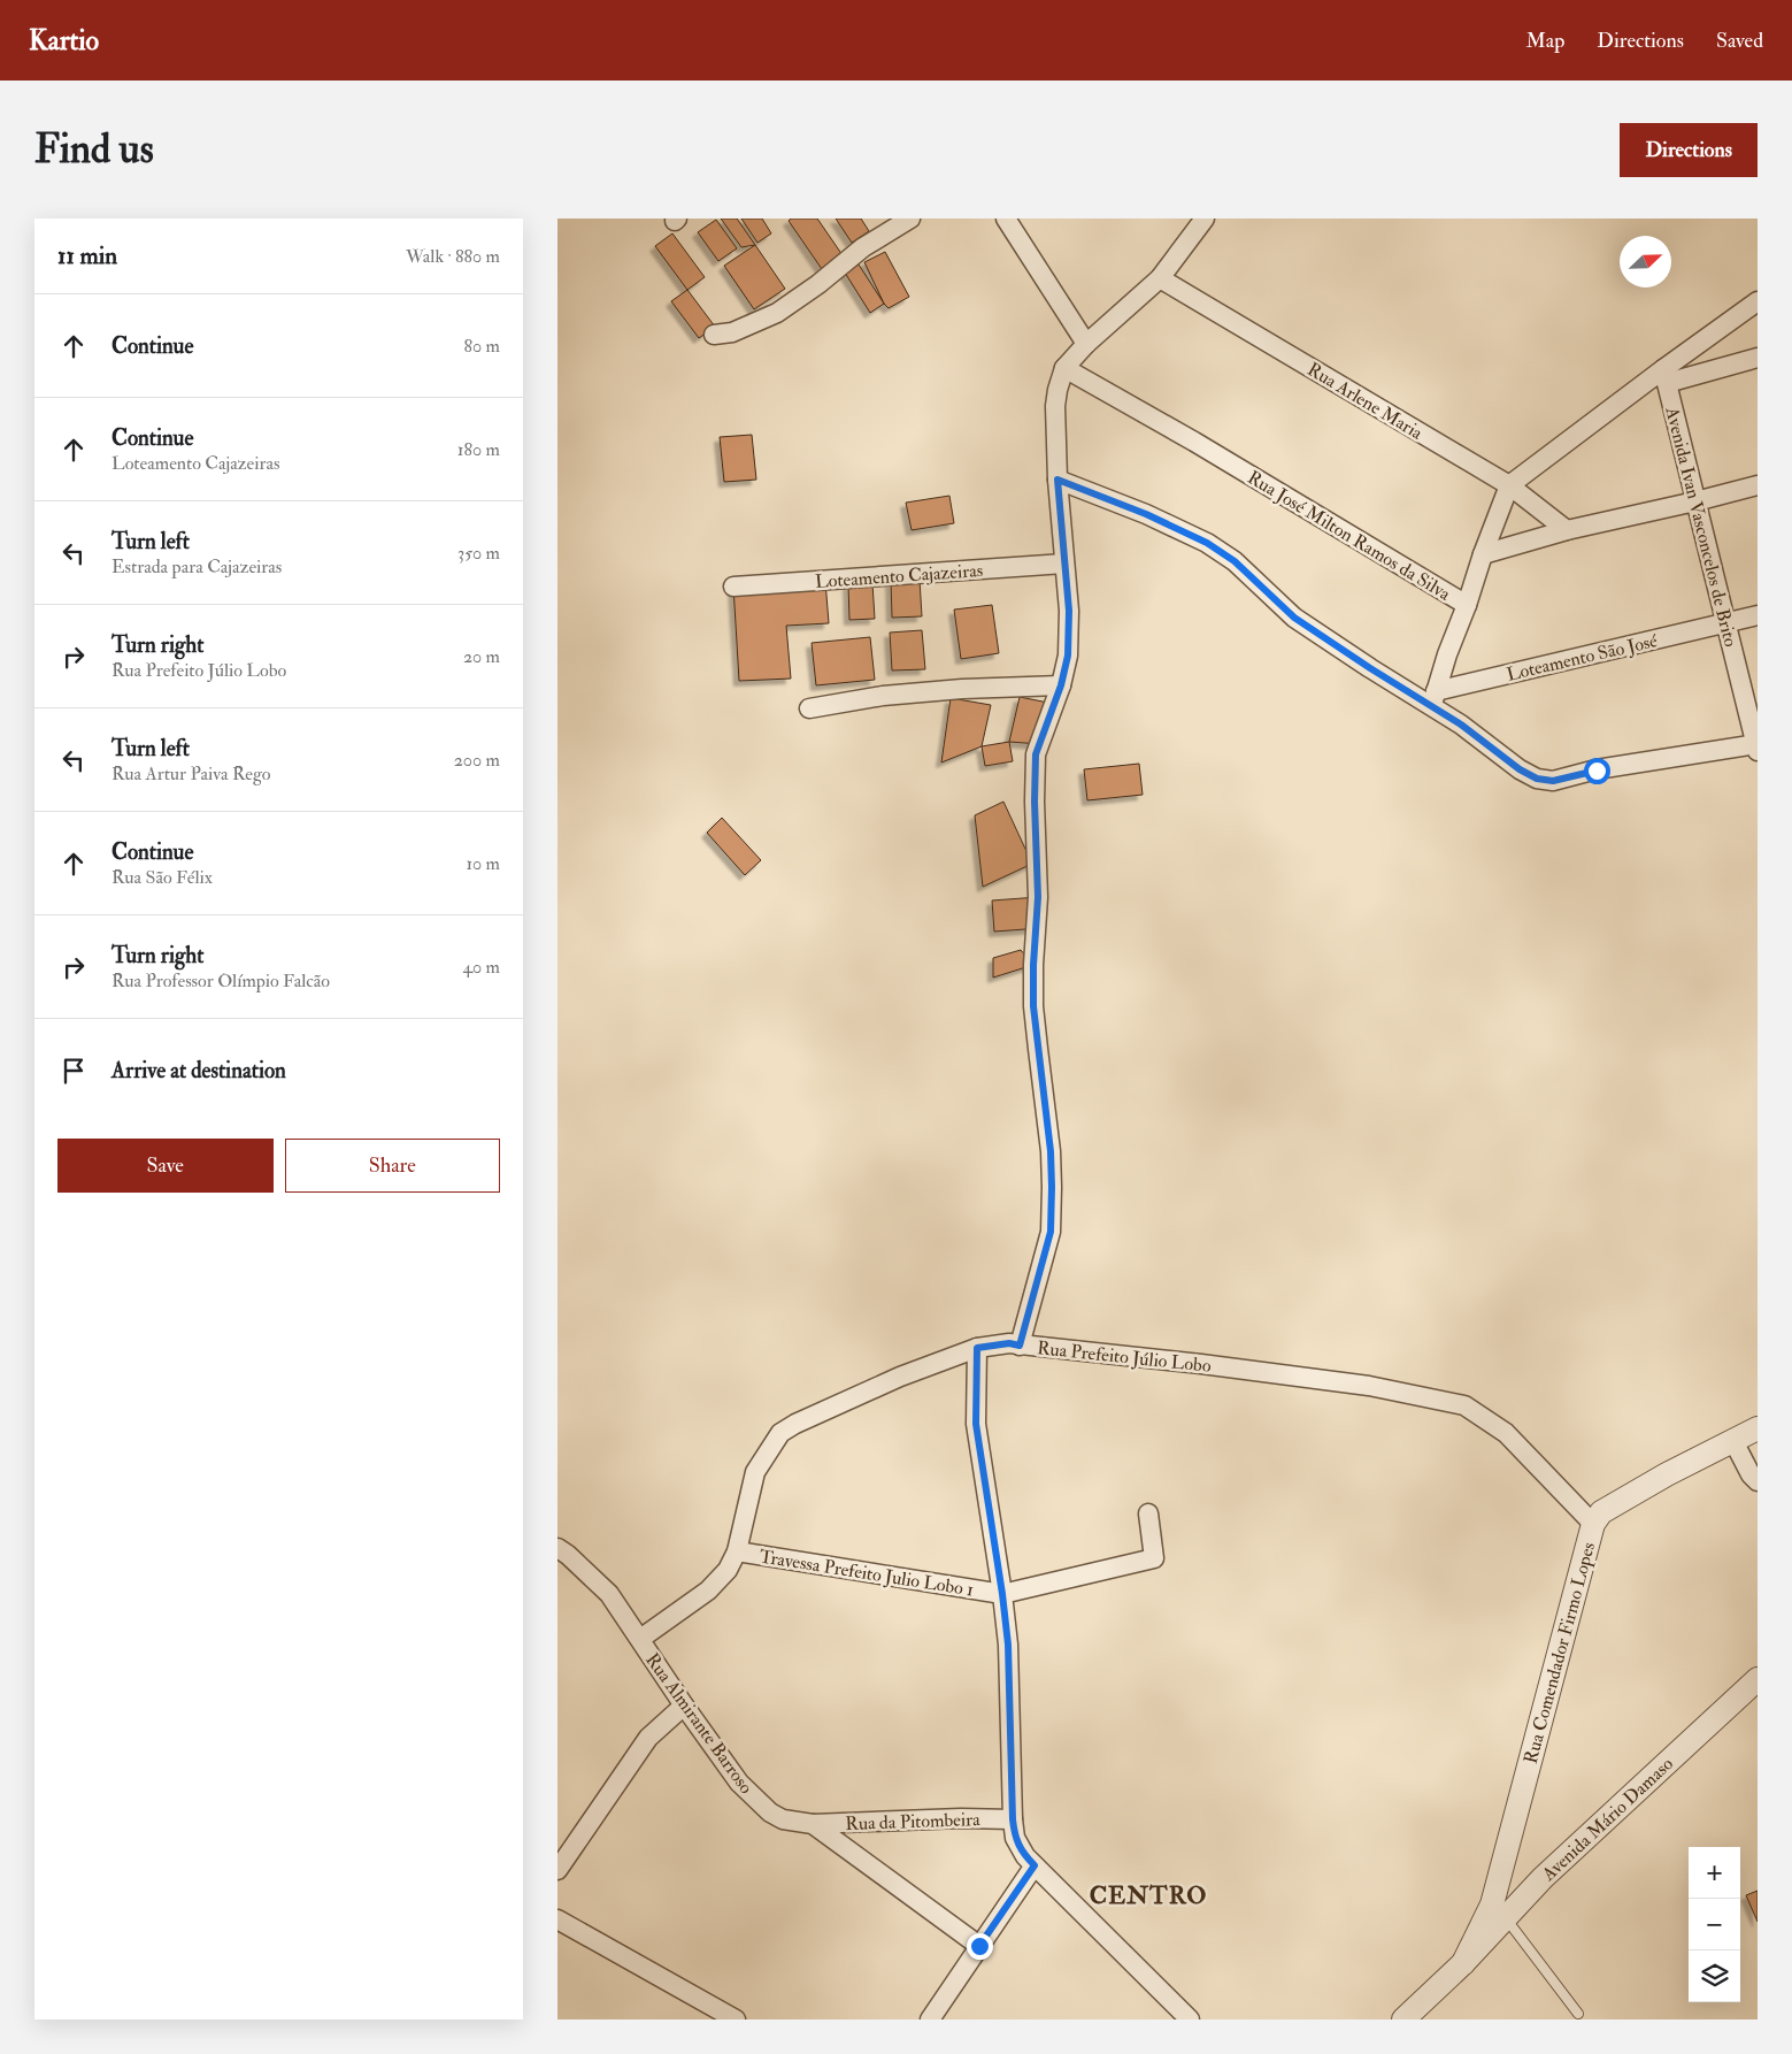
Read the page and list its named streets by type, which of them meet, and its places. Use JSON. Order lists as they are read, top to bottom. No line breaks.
{"streets":{"street":["Rua Arlene Maria","Avenida Ivan Vasconcelos de Brito","Rua José Milton Ramos da Silva","Loteamento Cajazeiras","Loteamento São José","Rua Prefeito Júlio Lobo","Travessa Prefeito Julio Lobo 1","Rua Comendador Firmo Lopes","Rua Almirante Barroso","Avenida Mário Damaso","Rua da Pitombeira"]},"crossings":[["Rua Arlene Maria","Rua José Milton Ramos da Silva"],["Avenida Ivan Vasconcelos de Brito","Loteamento São José"],["Rua Prefeito Júlio Lobo","Travessa Prefeito Julio Lobo 1"],["Rua Prefeito Júlio Lobo","Rua Comendador Firmo Lopes"],["Rua Prefeito Júlio Lobo","Rua Almirante Barroso"],["Rua Comendador Firmo Lopes","Avenida Mário Damaso"],["Rua Almirante Barroso","Rua da Pitombeira"]],"districts":["CENTRO"],"north":"top right","page":{"header":"Kartio","nav":["Map","Directions","Saved"],"buttons":["Directions",["Save","Share"]],"title":"Find us","heading":["11 min","Walk · 880 m"],"list":[["Continue","80 m"],["Continue","Loteamento Cajazeiras","180 m"],["Turn left","Estrada para Cajazeiras","350 m"],["Turn right","Rua Prefeito Júlio Lobo","20 m"],["Turn left","Rua Artur Paiva Rego","200 m"],["Continue","Rua São Félix","10 m"],["Turn right","Rua Professor Olímpio Falcão","40 m"],"Arrive at destination"],"map_buttons":["+","−"]}}
